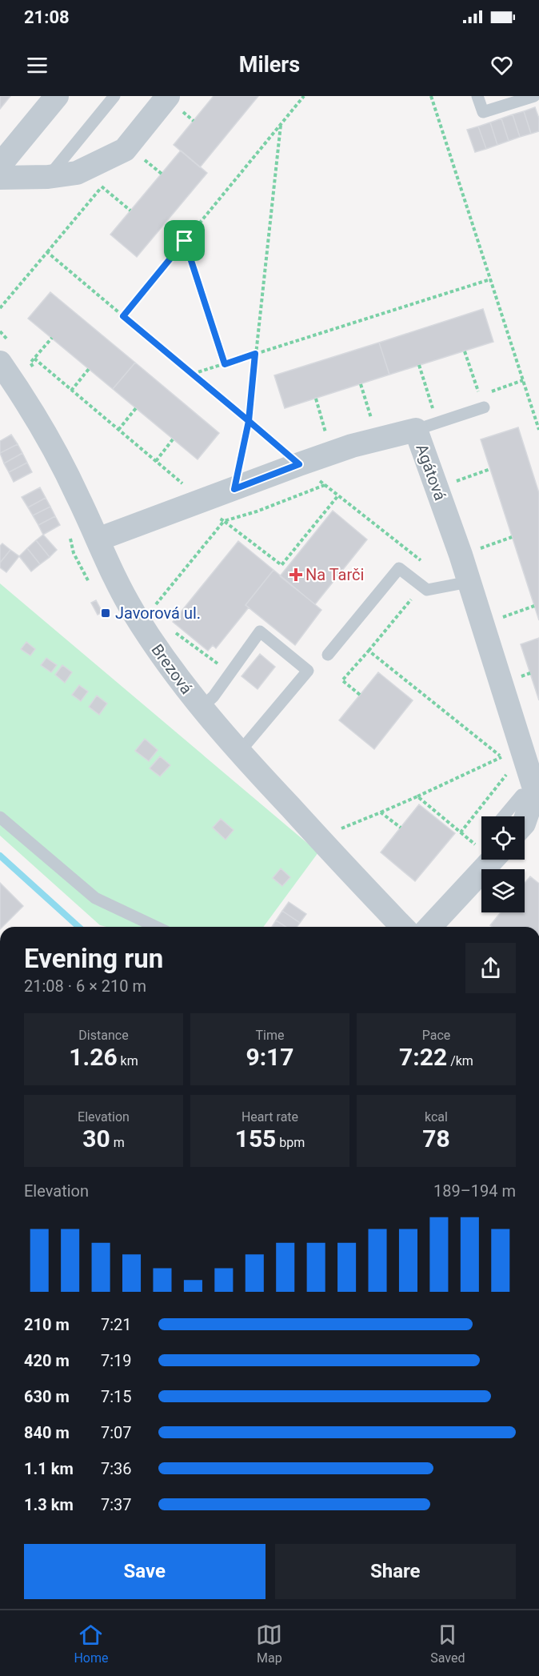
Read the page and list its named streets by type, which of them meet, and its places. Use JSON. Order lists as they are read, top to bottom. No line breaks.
{"streets":{"street":["Agátová","Brezová"]},"crossings":[["Agátová","Brezová"]],"places":{"health":["Na Tarči"],"transit":["Javorová ul."]},"page":{"status":"21:08","header":"Milers","heading":["Evening run","21:08 · 6 × 210 m"],"stats":[["Distance","1.26 km"],["Time","9:17"],["Pace","7:22 /km"],["Elevation","30 m"],["Heart rate","155 bpm"],["kcal","78"]],"chart":["Elevation","189–194 m"],"list":[{"name":"210 m","note":"7:21"},{"name":"420 m","note":"7:19"},{"name":"630 m","note":"7:15"},{"name":"840 m","note":"7:07"},{"name":"1.1 km","note":"7:36"},{"name":"1.3 km","note":"7:37"}],"buttons":["Save","Share"],"tabs":["Home","Map","Saved"]}}
